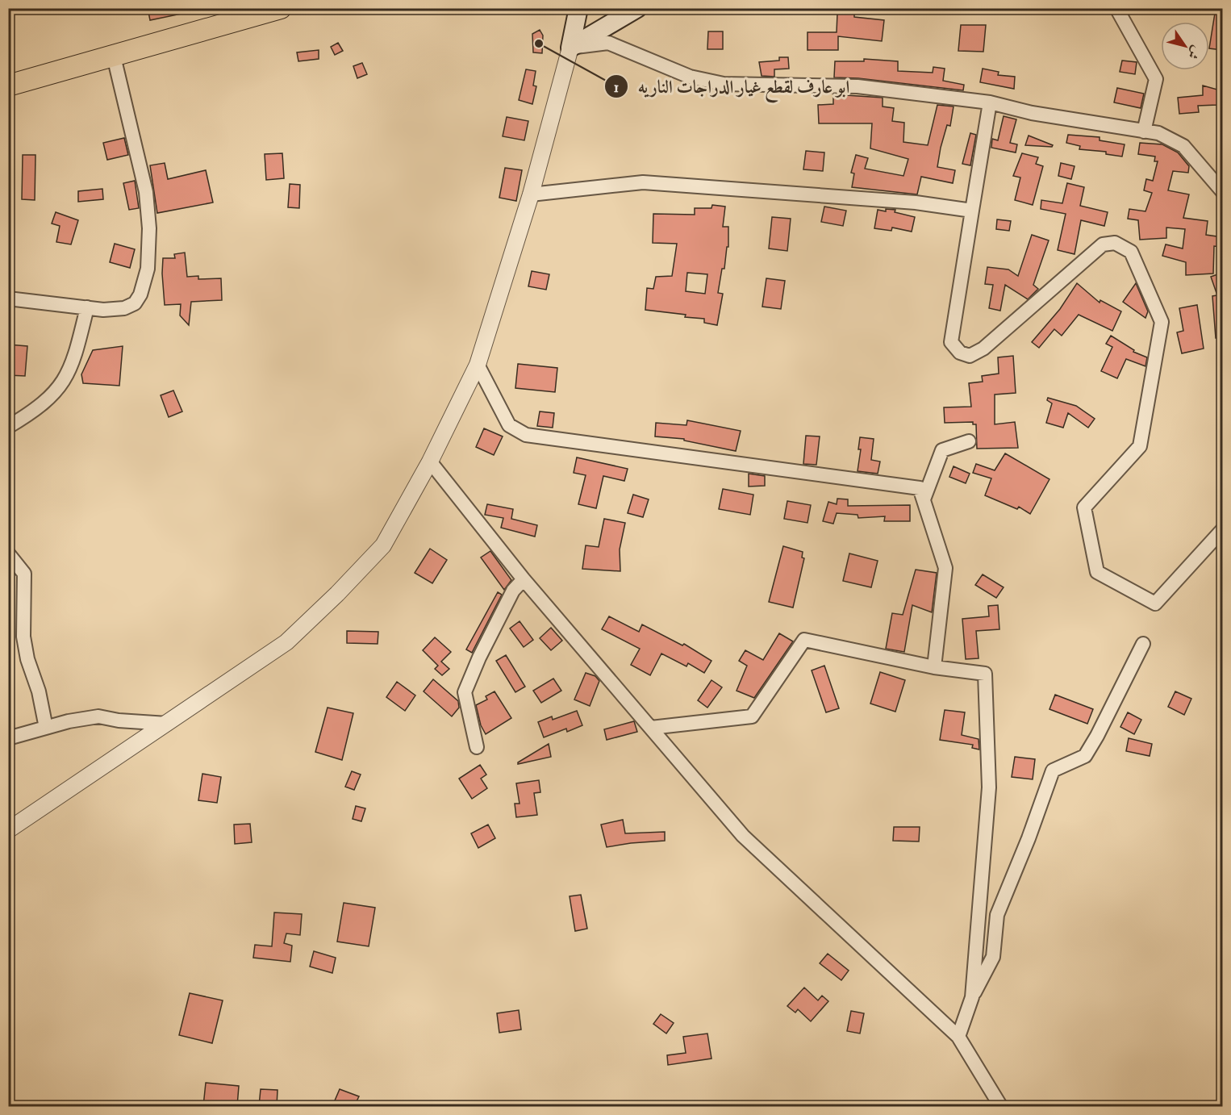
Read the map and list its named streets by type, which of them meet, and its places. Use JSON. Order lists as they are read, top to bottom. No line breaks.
{"places":["ابو عارف لقطع غيار الدراجات الناريه"],"north":"bottom right"}
